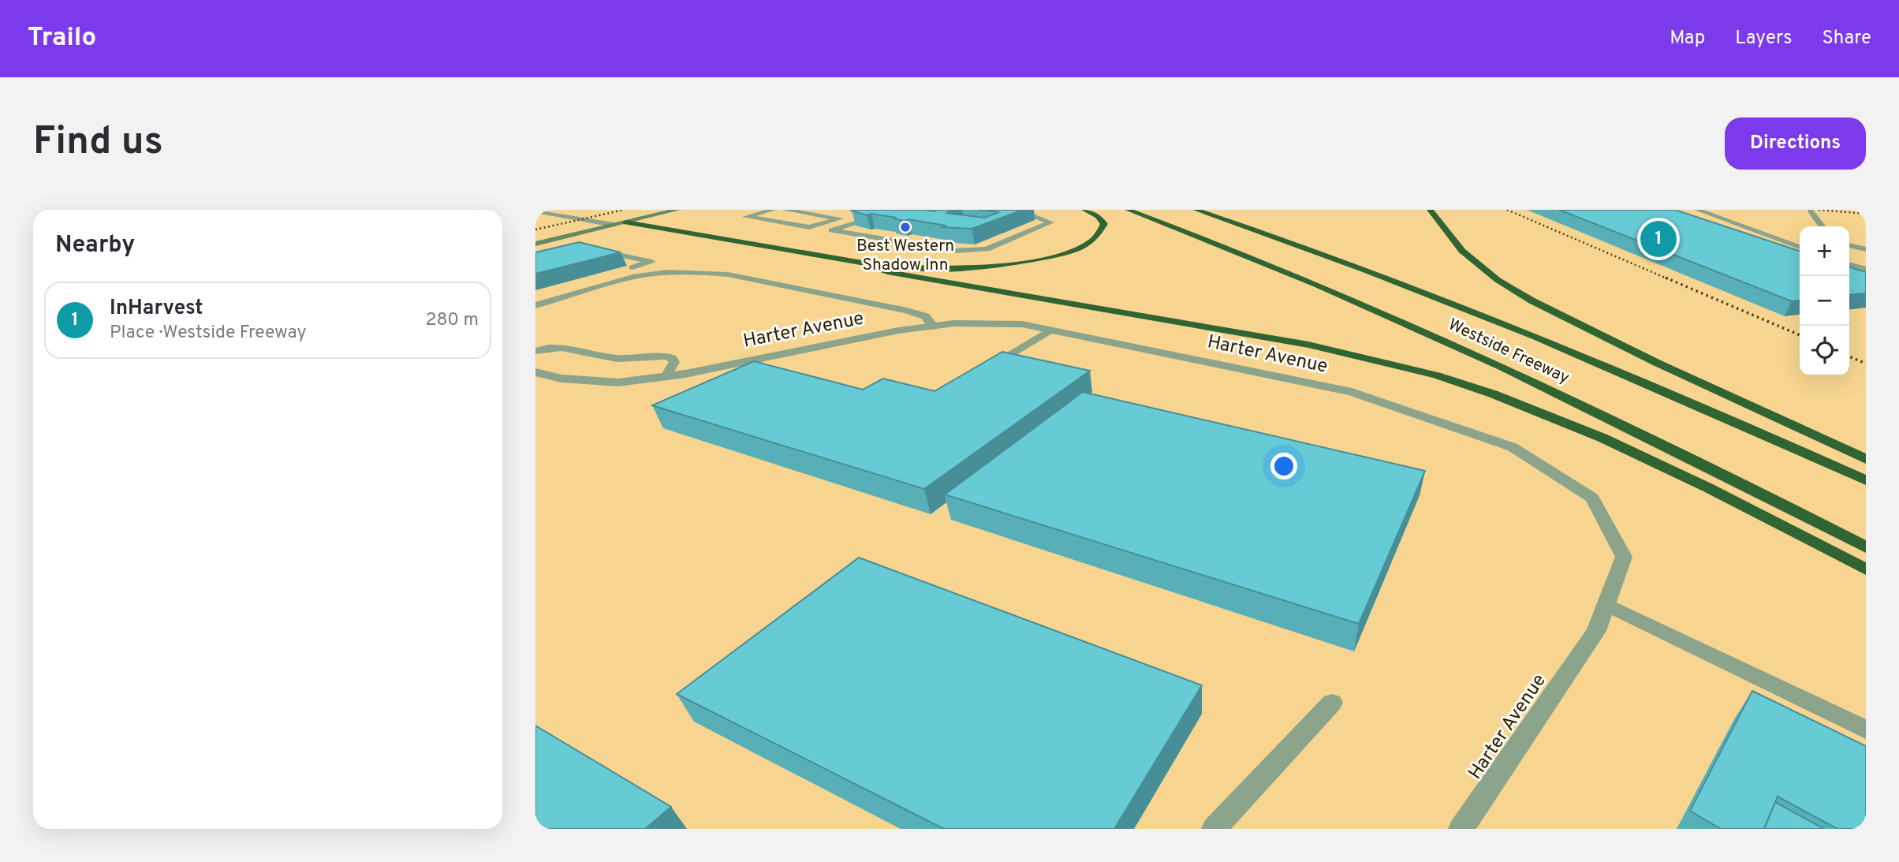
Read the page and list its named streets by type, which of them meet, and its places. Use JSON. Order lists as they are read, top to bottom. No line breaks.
{"streets":{"highway":["Westside Freeway"],"street":["Harter Avenue"]},"places":["Best Western Shadow Inn"],"page":{"header":"Trailo","nav":["Map","Layers","Share"],"buttons":"Directions","title":"Find us","heading":"Nearby","pins":"1","map_buttons":["+","−"],"list":[{"mark":"1","name":"InHarvest","note":"Place · Westside Freeway","value":"280 m"}]}}
